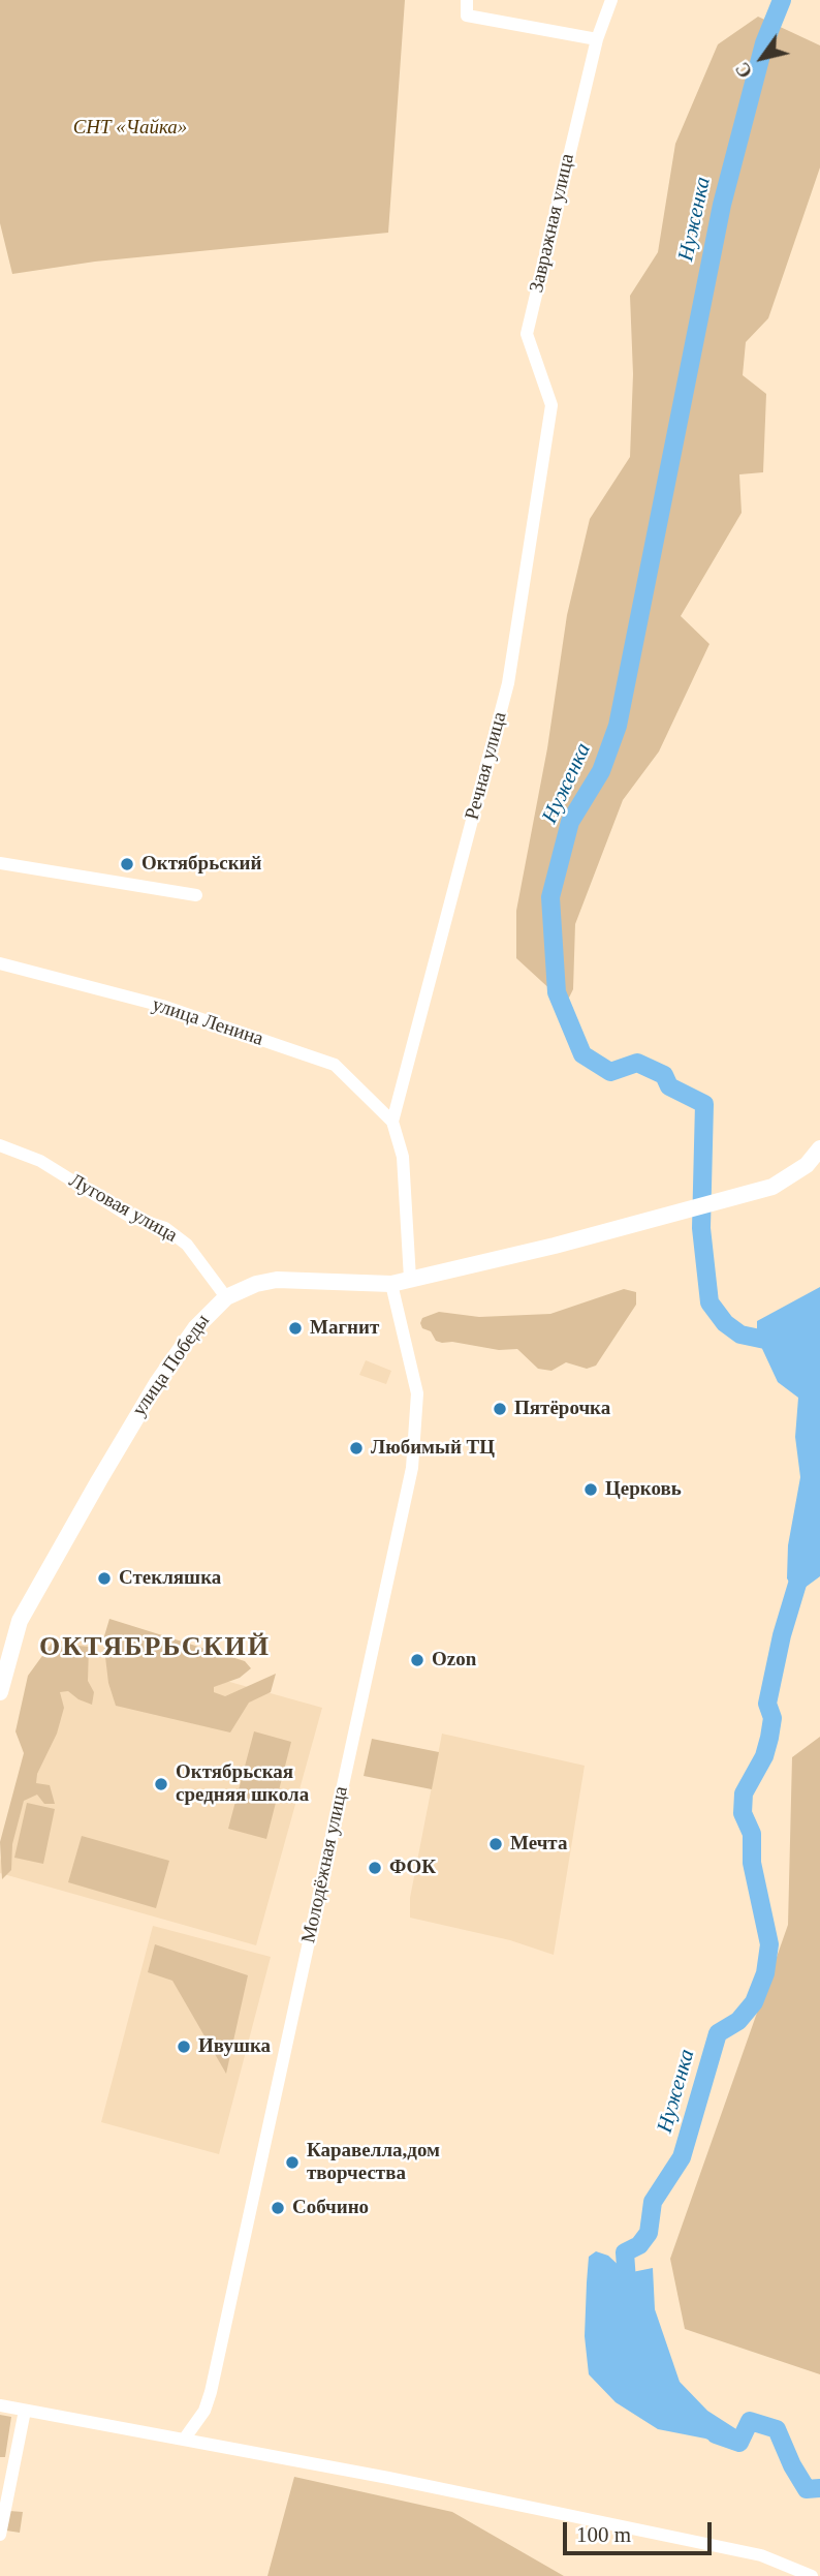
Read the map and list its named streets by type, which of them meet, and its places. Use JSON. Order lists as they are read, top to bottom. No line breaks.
{"streets":{"street":["Завражная улица","Речная улица","улица Ленина","Луговая улица","улица Победы","Молодёжная улица"]},"crossings":[["Завражная улица","Речная улица"],["Речная улица","улица Ленина"],["Луговая улица","улица Победы"],["улица Победы","Молодёжная улица"]],"districts":["ОКТЯБРЬСКИЙ"],"water":["Нуженка"],"parks":["СНТ «Чайка»"],"places":["Октябрьский","Магнит","Пятёрочка","Любимый ТЦ","Церковь","Стекляшка","Ozon","Октябрьская средняя школа","Мечта","ФОК","Ивушка","Каравелла,дом творчества","Собчино"],"scale_bar":"100 m","north":"bottom left"}
